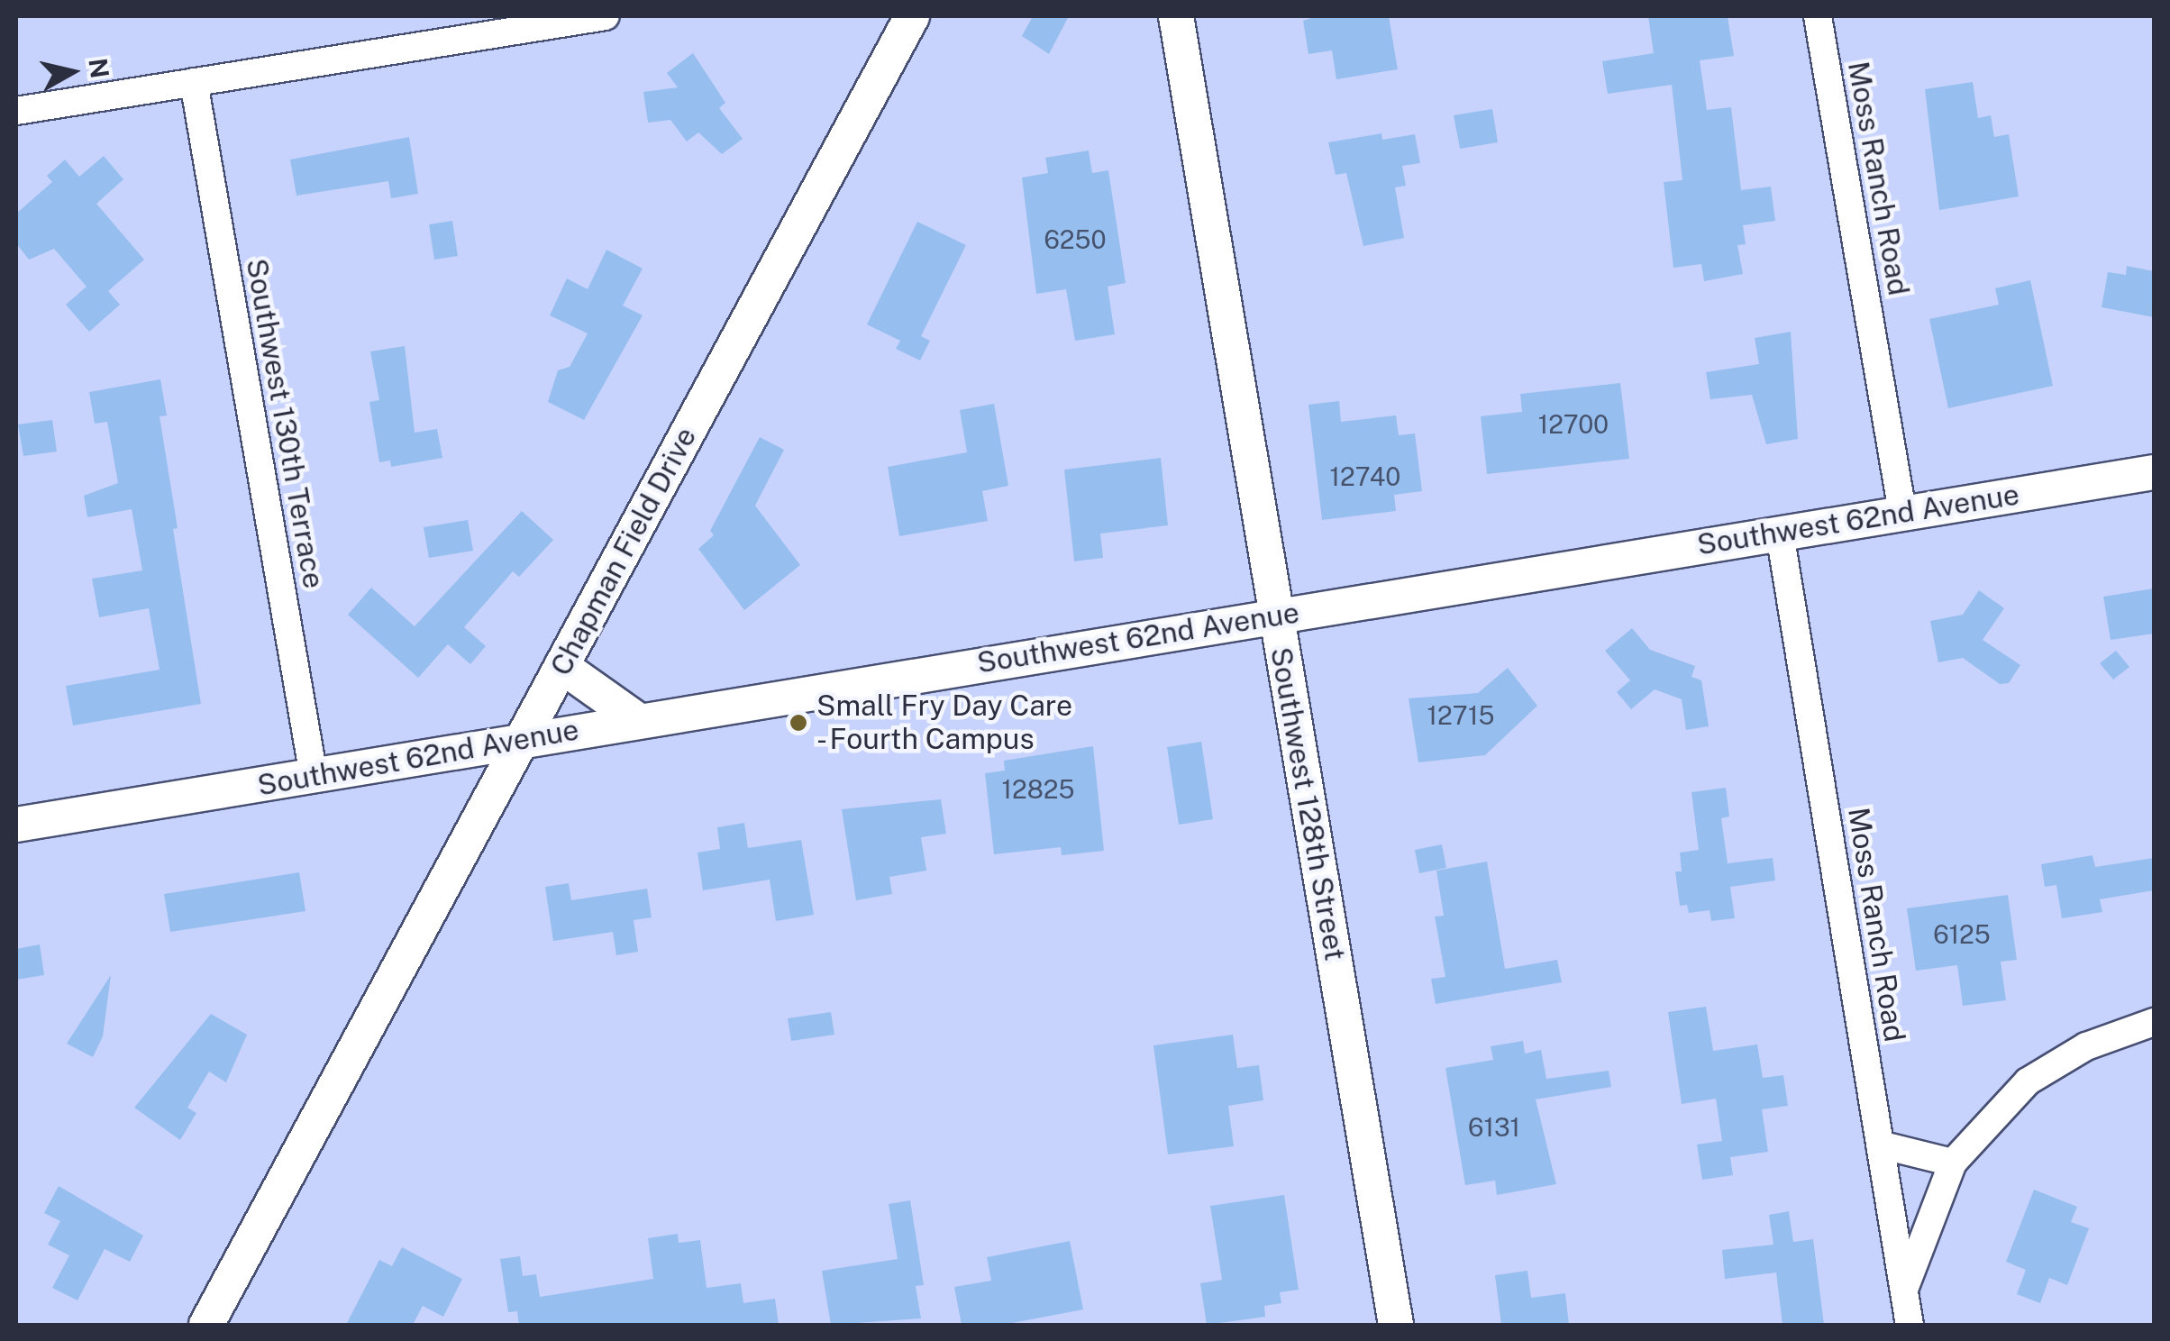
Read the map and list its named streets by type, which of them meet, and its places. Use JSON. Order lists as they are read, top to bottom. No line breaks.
{"streets":{"street":["Moss Ranch Road","Southwest 130th Terrace","Southwest 62nd Avenue","Chapman Field Drive","Southwest 128th Street"]},"crossings":[["Moss Ranch Road","Southwest 62nd Avenue"],["Southwest 130th Terrace","Southwest 62nd Avenue"],["Southwest 62nd Avenue","Chapman Field Drive"],["Southwest 62nd Avenue","Southwest 128th Street"]],"places":["Small Fry Day Care - Fourth Campus"],"house_numbers":["6250","12700","12740","12715","12825","6125","6131"],"north":"right"}
